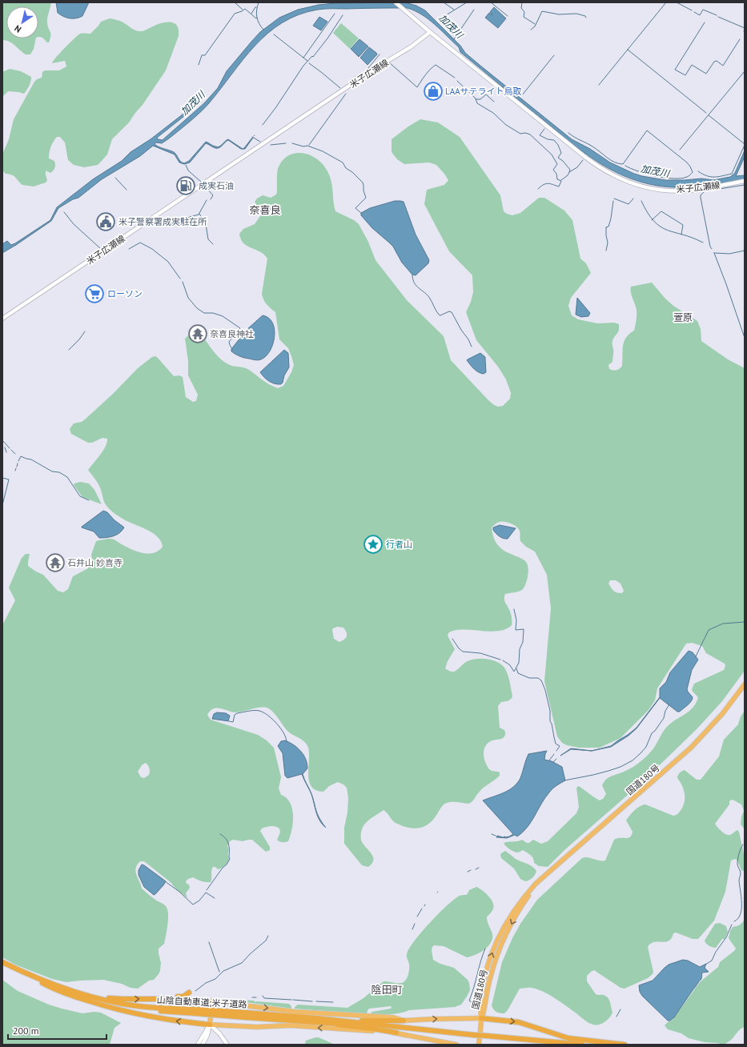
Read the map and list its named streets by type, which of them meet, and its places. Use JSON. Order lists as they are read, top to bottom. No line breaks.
{"streets":{"highway":["国道180号","山陰自動車道;米子道路"],"main road":["米子広瀬線"]},"districts":["奈喜良","萱原","陰田町"],"water":["加茂川"],"places":{"shop":["LAAサテライト鳥取"],"fuel station":["成実石油"],"public building":["米子警察署成実駐在所"],"supermarket":["ローソン"],"temple":["奈喜良神社","石井山 妙喜寺"],"place":["行者山"]},"scale_bar":"200 m","north":"bottom left"}
